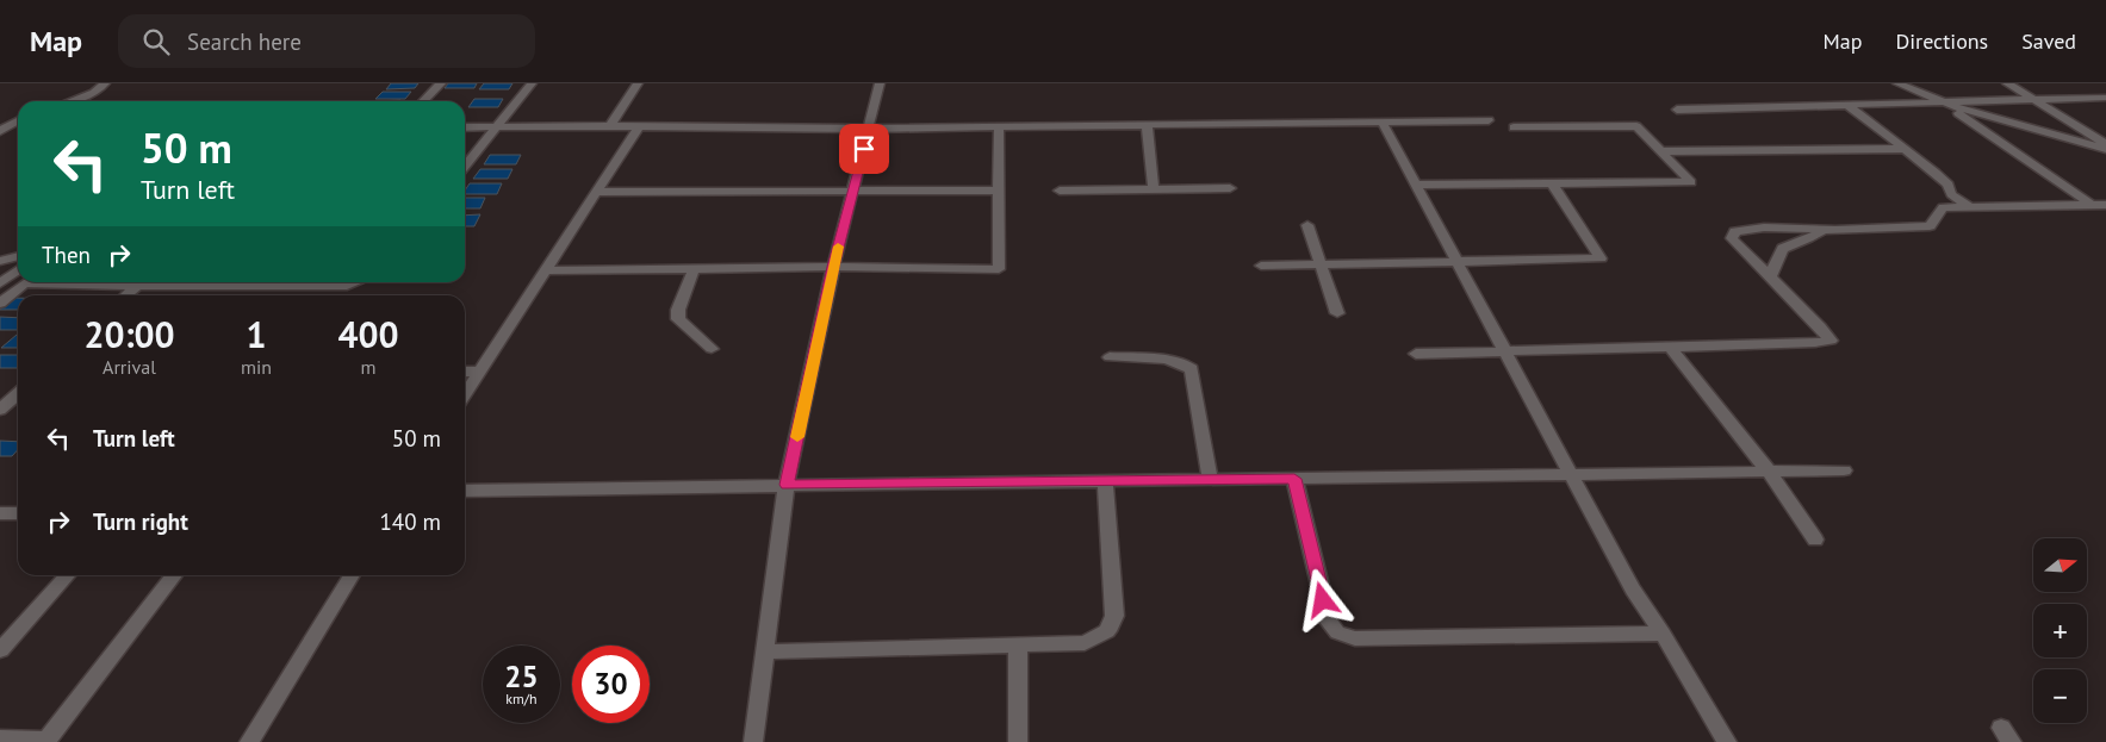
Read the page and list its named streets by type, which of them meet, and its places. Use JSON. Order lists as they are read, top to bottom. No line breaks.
{"north":"right","page":{"header":"Map","search":"Search here","nav":["Map","Directions","Saved"],"turn":["50 m","Turn left"],"then":"Then","eta":["20:00","Arrival","1","min","400","m"],"list":[{"name":"Turn left","value":"50 m"},{"name":"Turn right","value":"140 m"}],"map_buttons":["+","−"],"speed":"25 km/h","limit":"30"}}
